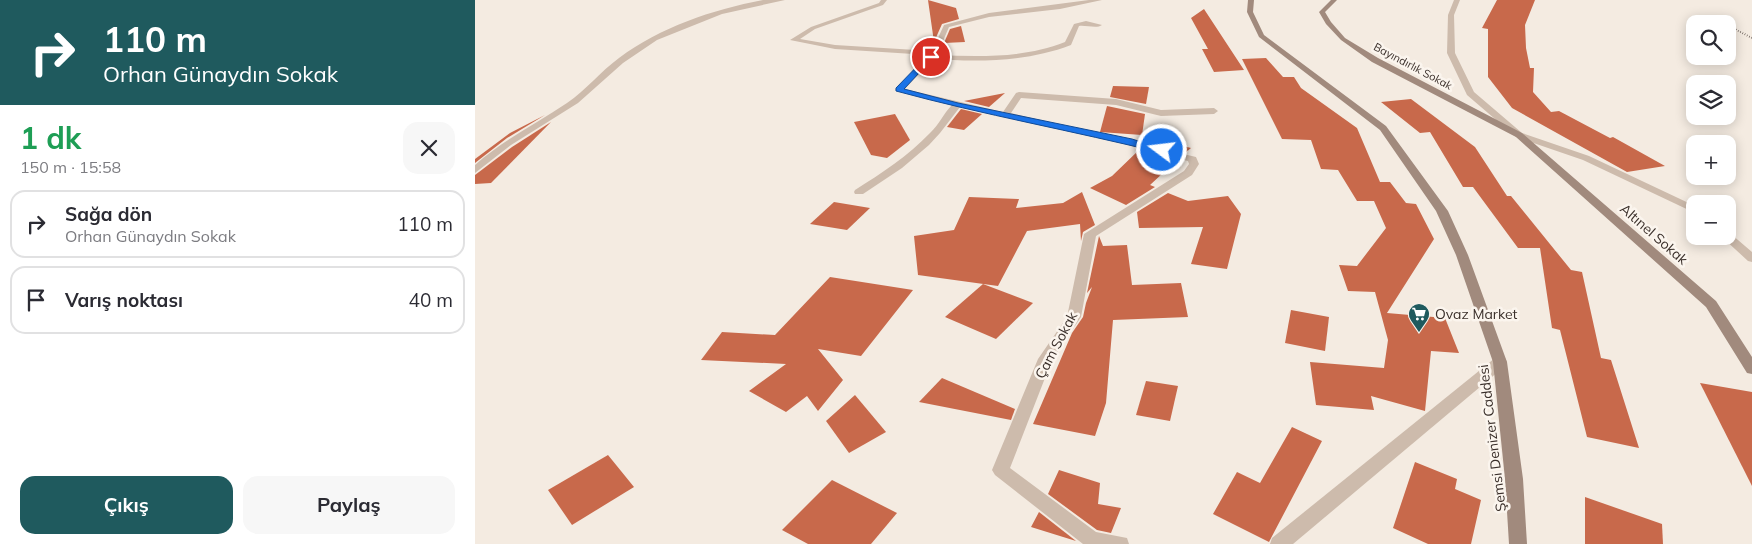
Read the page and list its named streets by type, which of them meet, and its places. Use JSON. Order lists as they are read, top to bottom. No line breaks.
{"streets":{"main road":["Bayındırlık Sokak","Altınel Sokak","Şemsi Denizer Caddesi"],"street":["Çam Sokak"]},"crossings":[["Bayındırlık Sokak","Altınel Sokak"]],"places":{"supermarket":["Ovaz Market"]},"page":{"turn":["110 m","Orhan Günaydın Sokak"],"map_buttons":["+","−"],"heading":["1 dk","150 m · 15:58"],"list":[{"name":"Sağa dön","note":"Orhan Günaydın Sokak","value":"110 m"},{"name":"Varış noktası","value":"40 m"}],"buttons":["Çıkış","Paylaş"]}}
